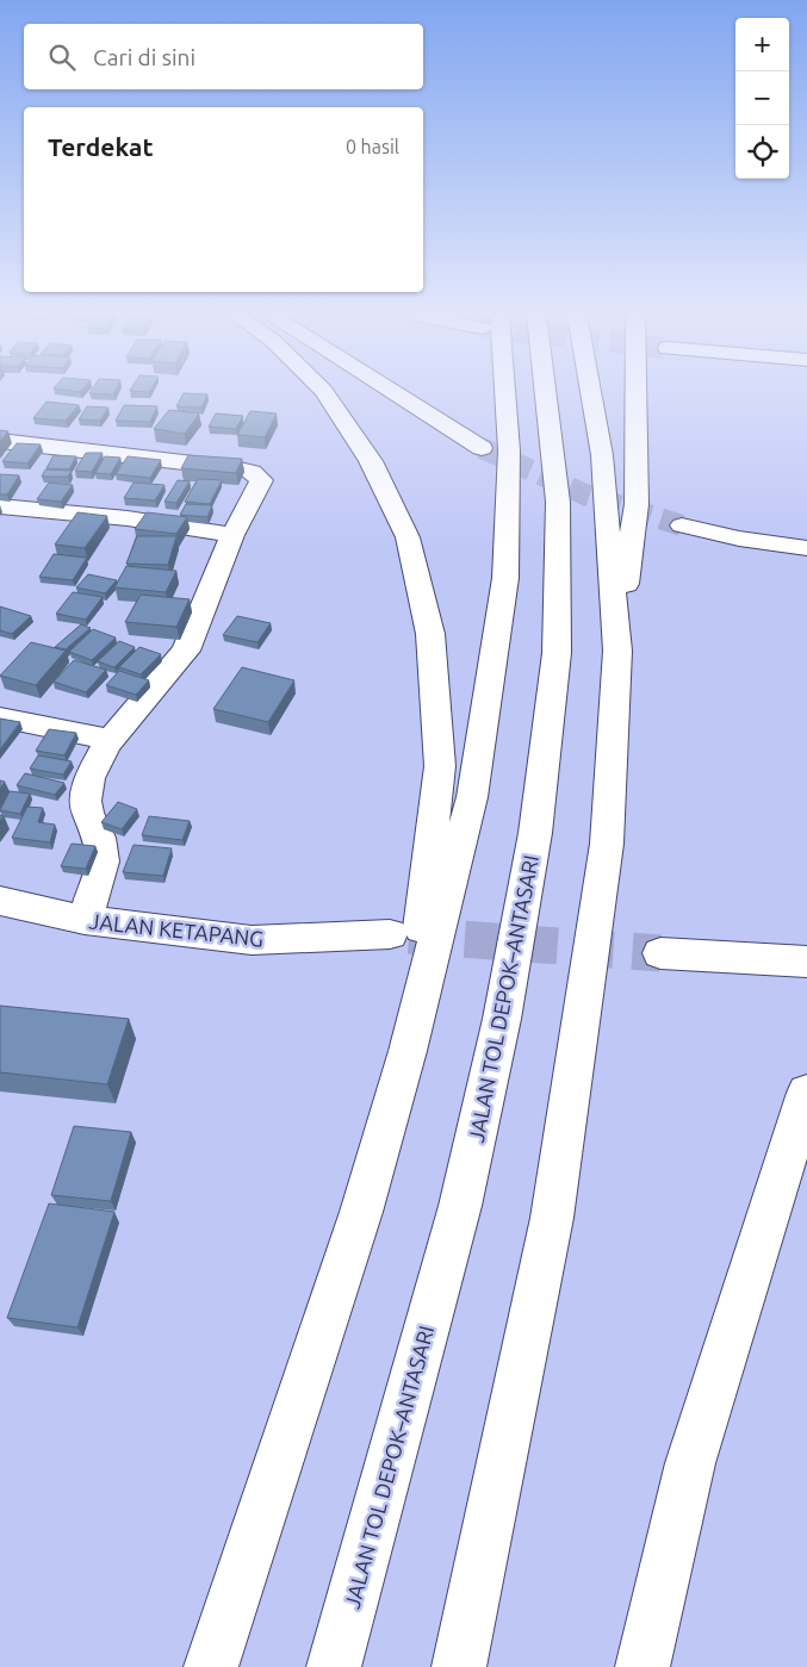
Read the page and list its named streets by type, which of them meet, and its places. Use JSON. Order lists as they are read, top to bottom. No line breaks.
{"streets":{"main road":["JALAN KETAPANG","JALAN TOL DEPOK–ANTASARI"]},"page":{"map_buttons":["+","−"],"search":"Cari di sini","heading":["Terdekat","0 hasil"]}}
